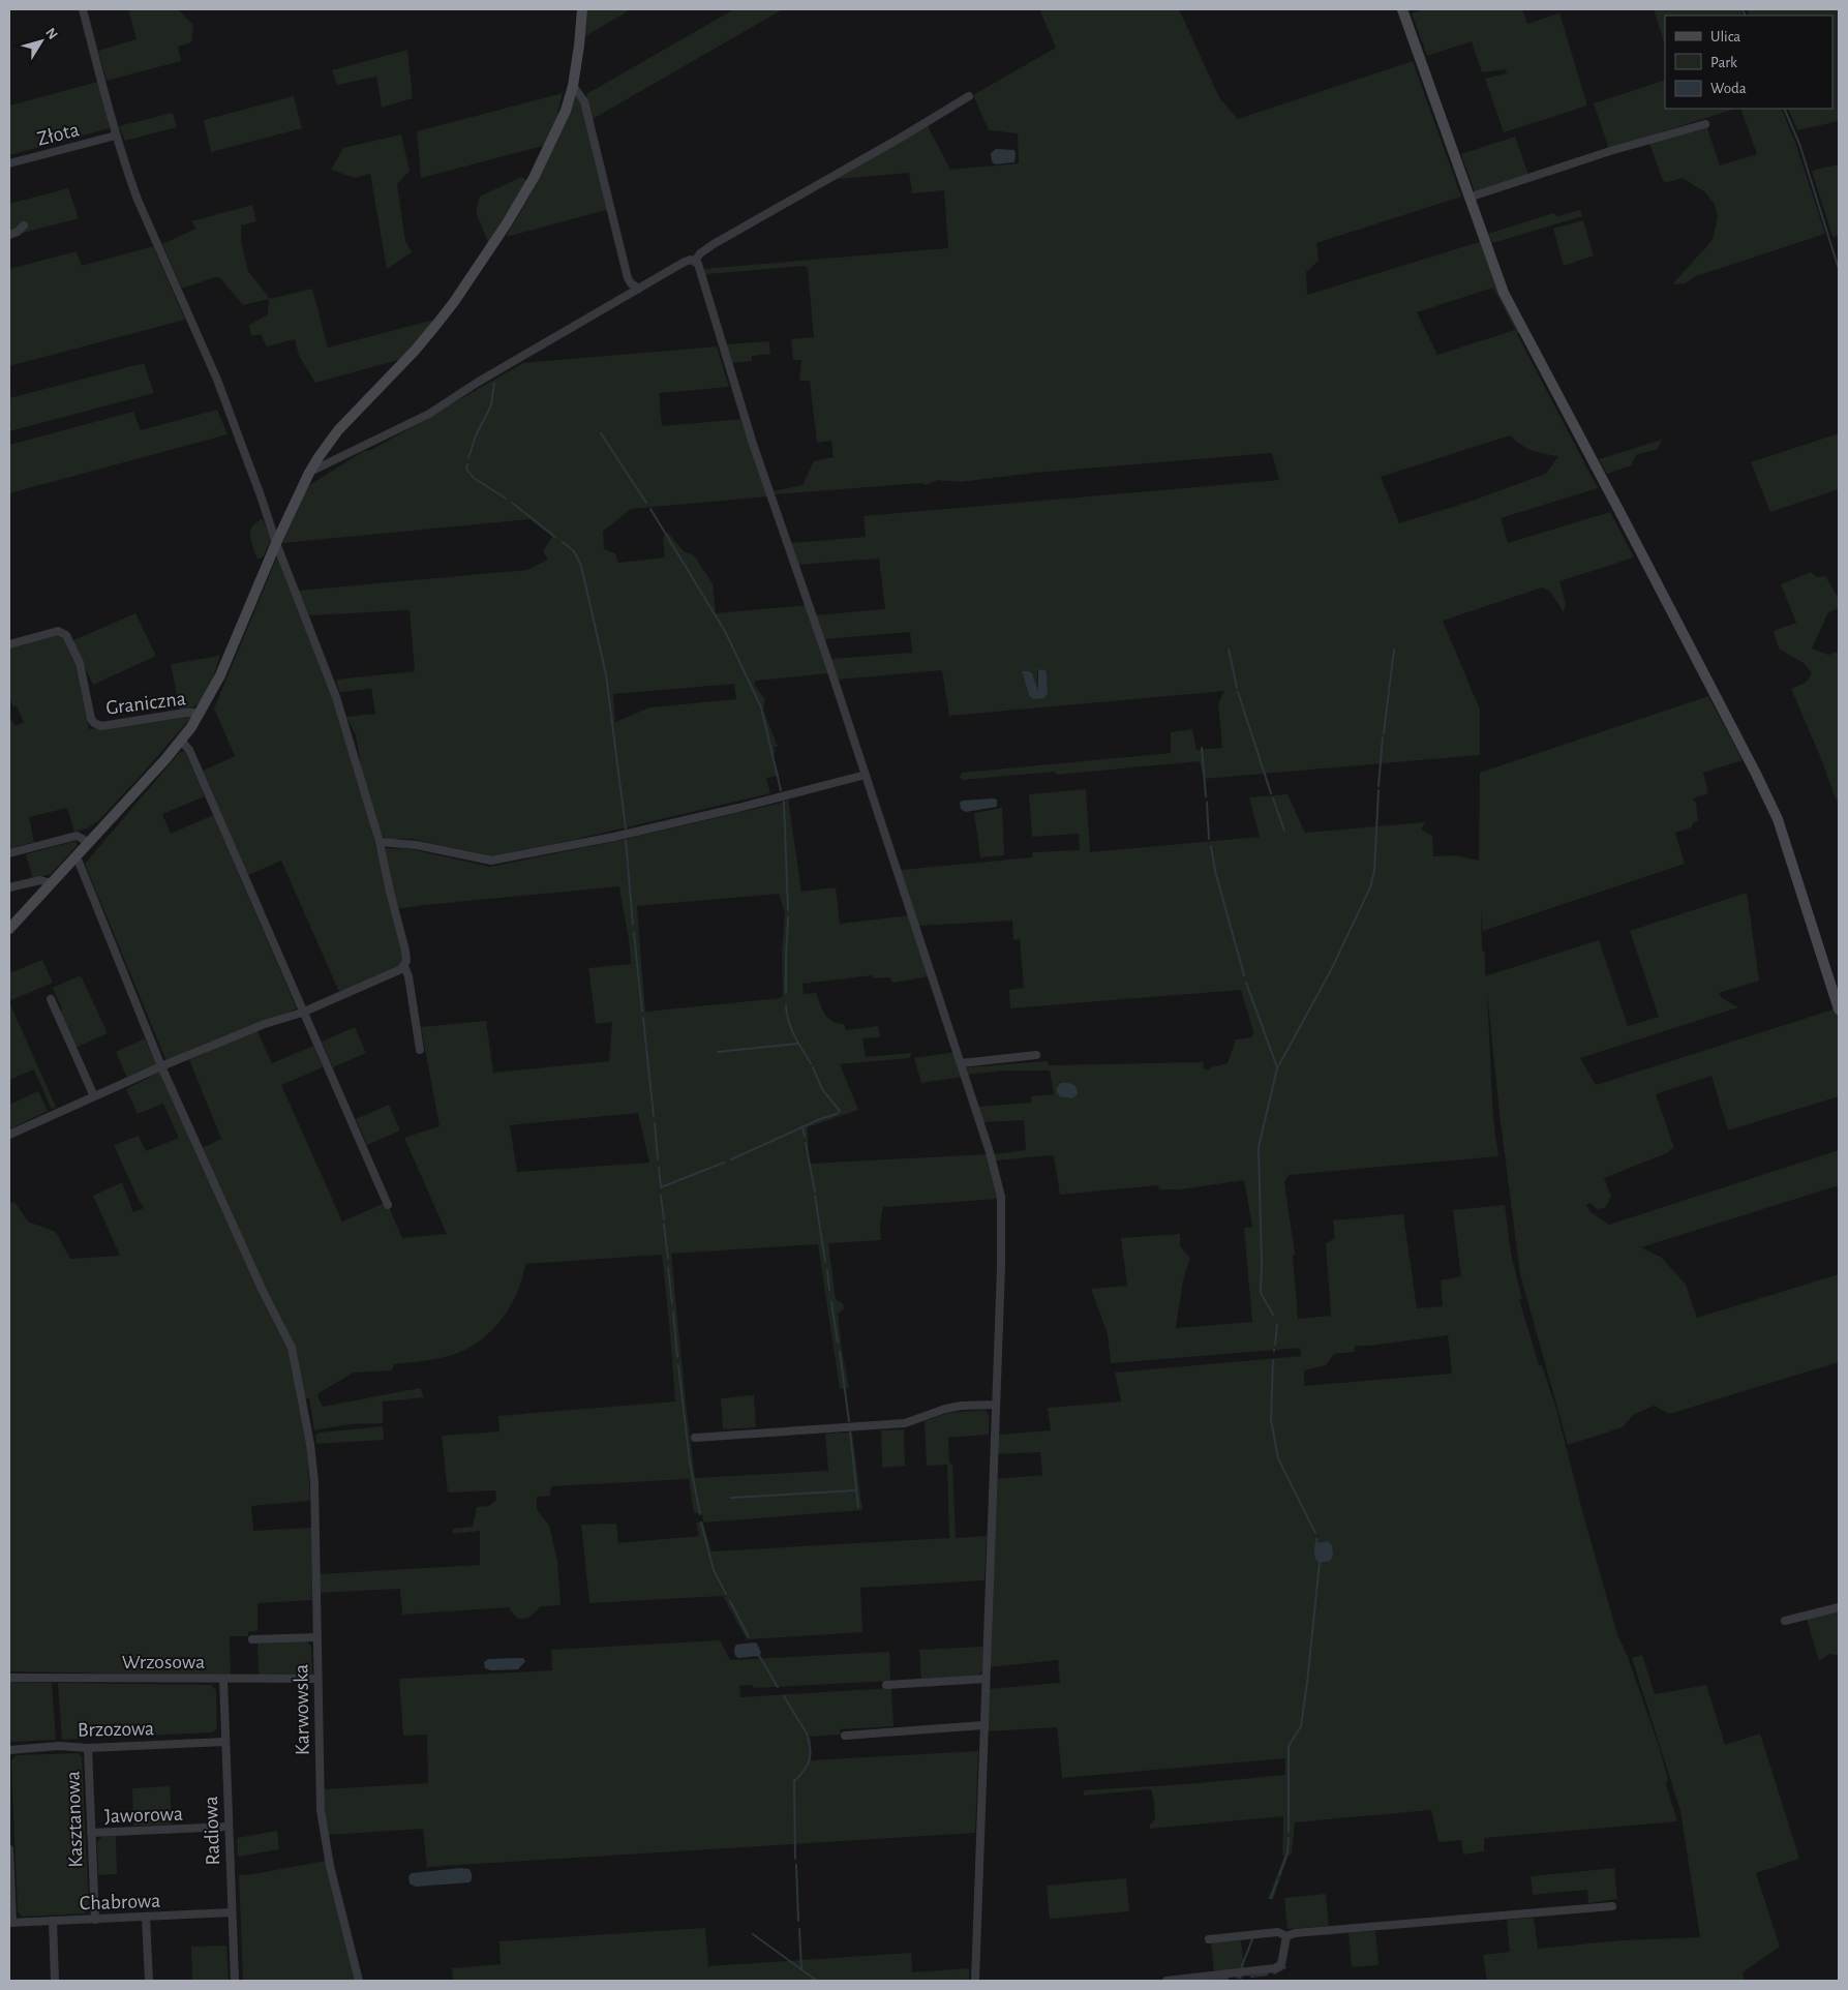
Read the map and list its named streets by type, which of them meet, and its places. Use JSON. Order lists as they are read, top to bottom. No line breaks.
{"streets":{"street":["Złota","Graniczna","Wrzosowa","Karwowska","Brzozowa","Jaworowa","Kasztanowa","Radiowa","Chabrowa"]},"crossings":[["Wrzosowa","Karwowska"],["Wrzosowa","Radiowa"],["Brzozowa","Kasztanowa"],["Brzozowa","Radiowa"],["Jaworowa","Kasztanowa"],["Jaworowa","Radiowa"],["Kasztanowa","Chabrowa"],["Radiowa","Chabrowa"]],"legend":["Ulica","Park","Woda"],"north":"top right"}
